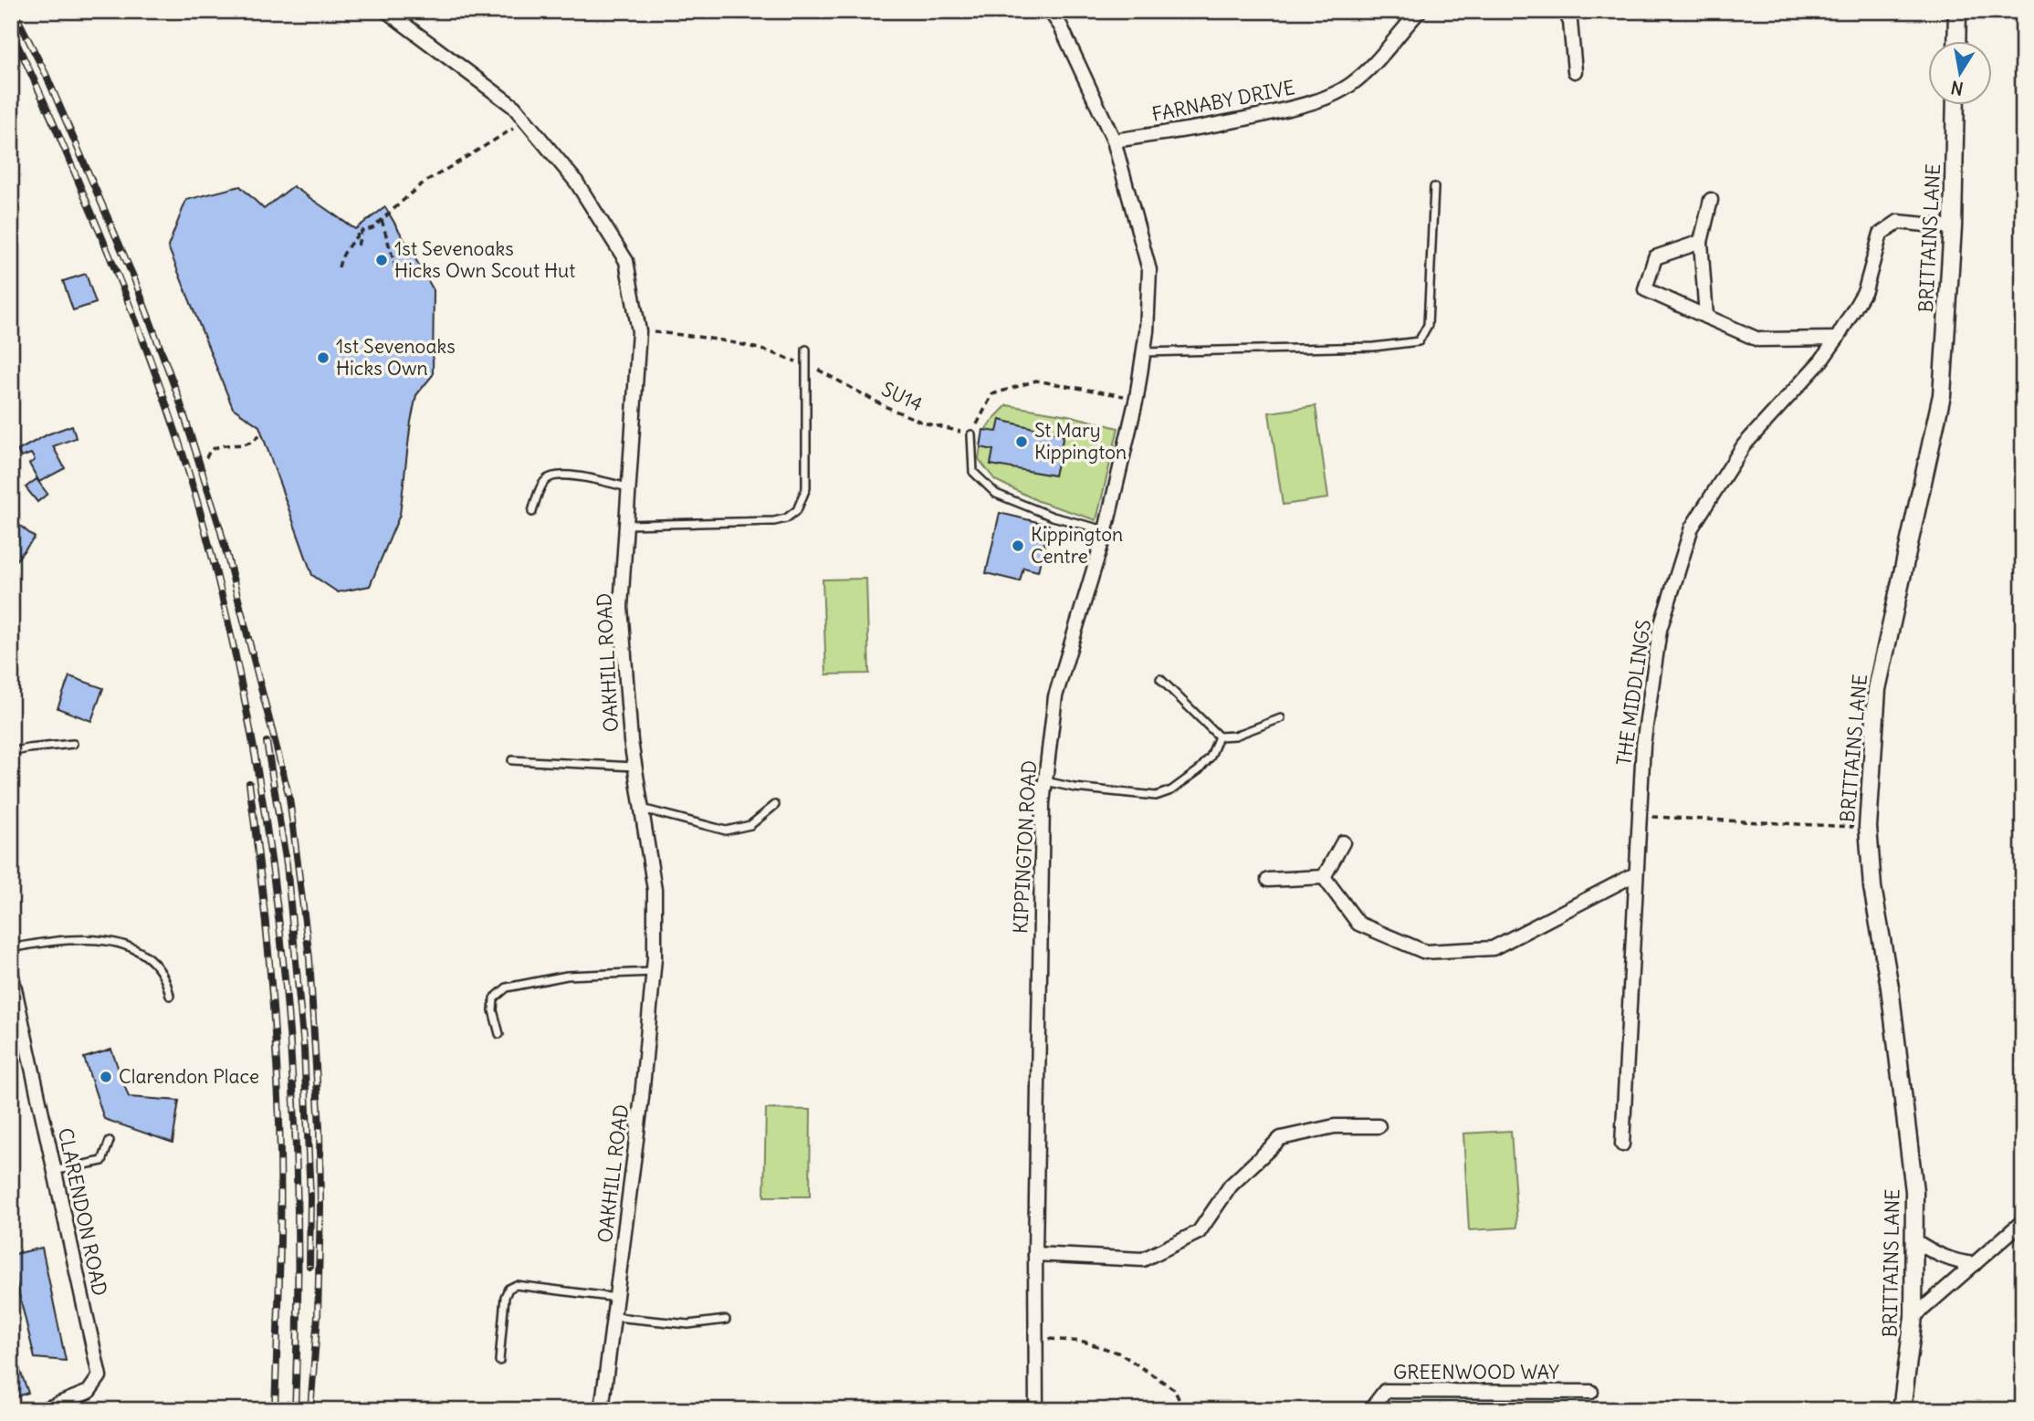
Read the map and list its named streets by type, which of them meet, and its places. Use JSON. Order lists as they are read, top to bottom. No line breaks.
{"streets":{"street":["FARNABY DRIVE","BRITTAINS LANE","OAKHILL ROAD","THE MIDDLINGS","KIPPINGTON ROAD","CLARENDON ROAD","GREENWOOD WAY"],"path":["SU14"]},"crossings":[["FARNABY DRIVE","KIPPINGTON ROAD"],["BRITTAINS LANE","THE MIDDLINGS"],["SU14","OAKHILL ROAD"]],"places":["1st Sevenoaks Hicks Own Scout Hut","1st Sevenoaks Hicks Own","St Mary Kippington","Kippington Centre","Clarendon Place"],"north":"bottom"}
